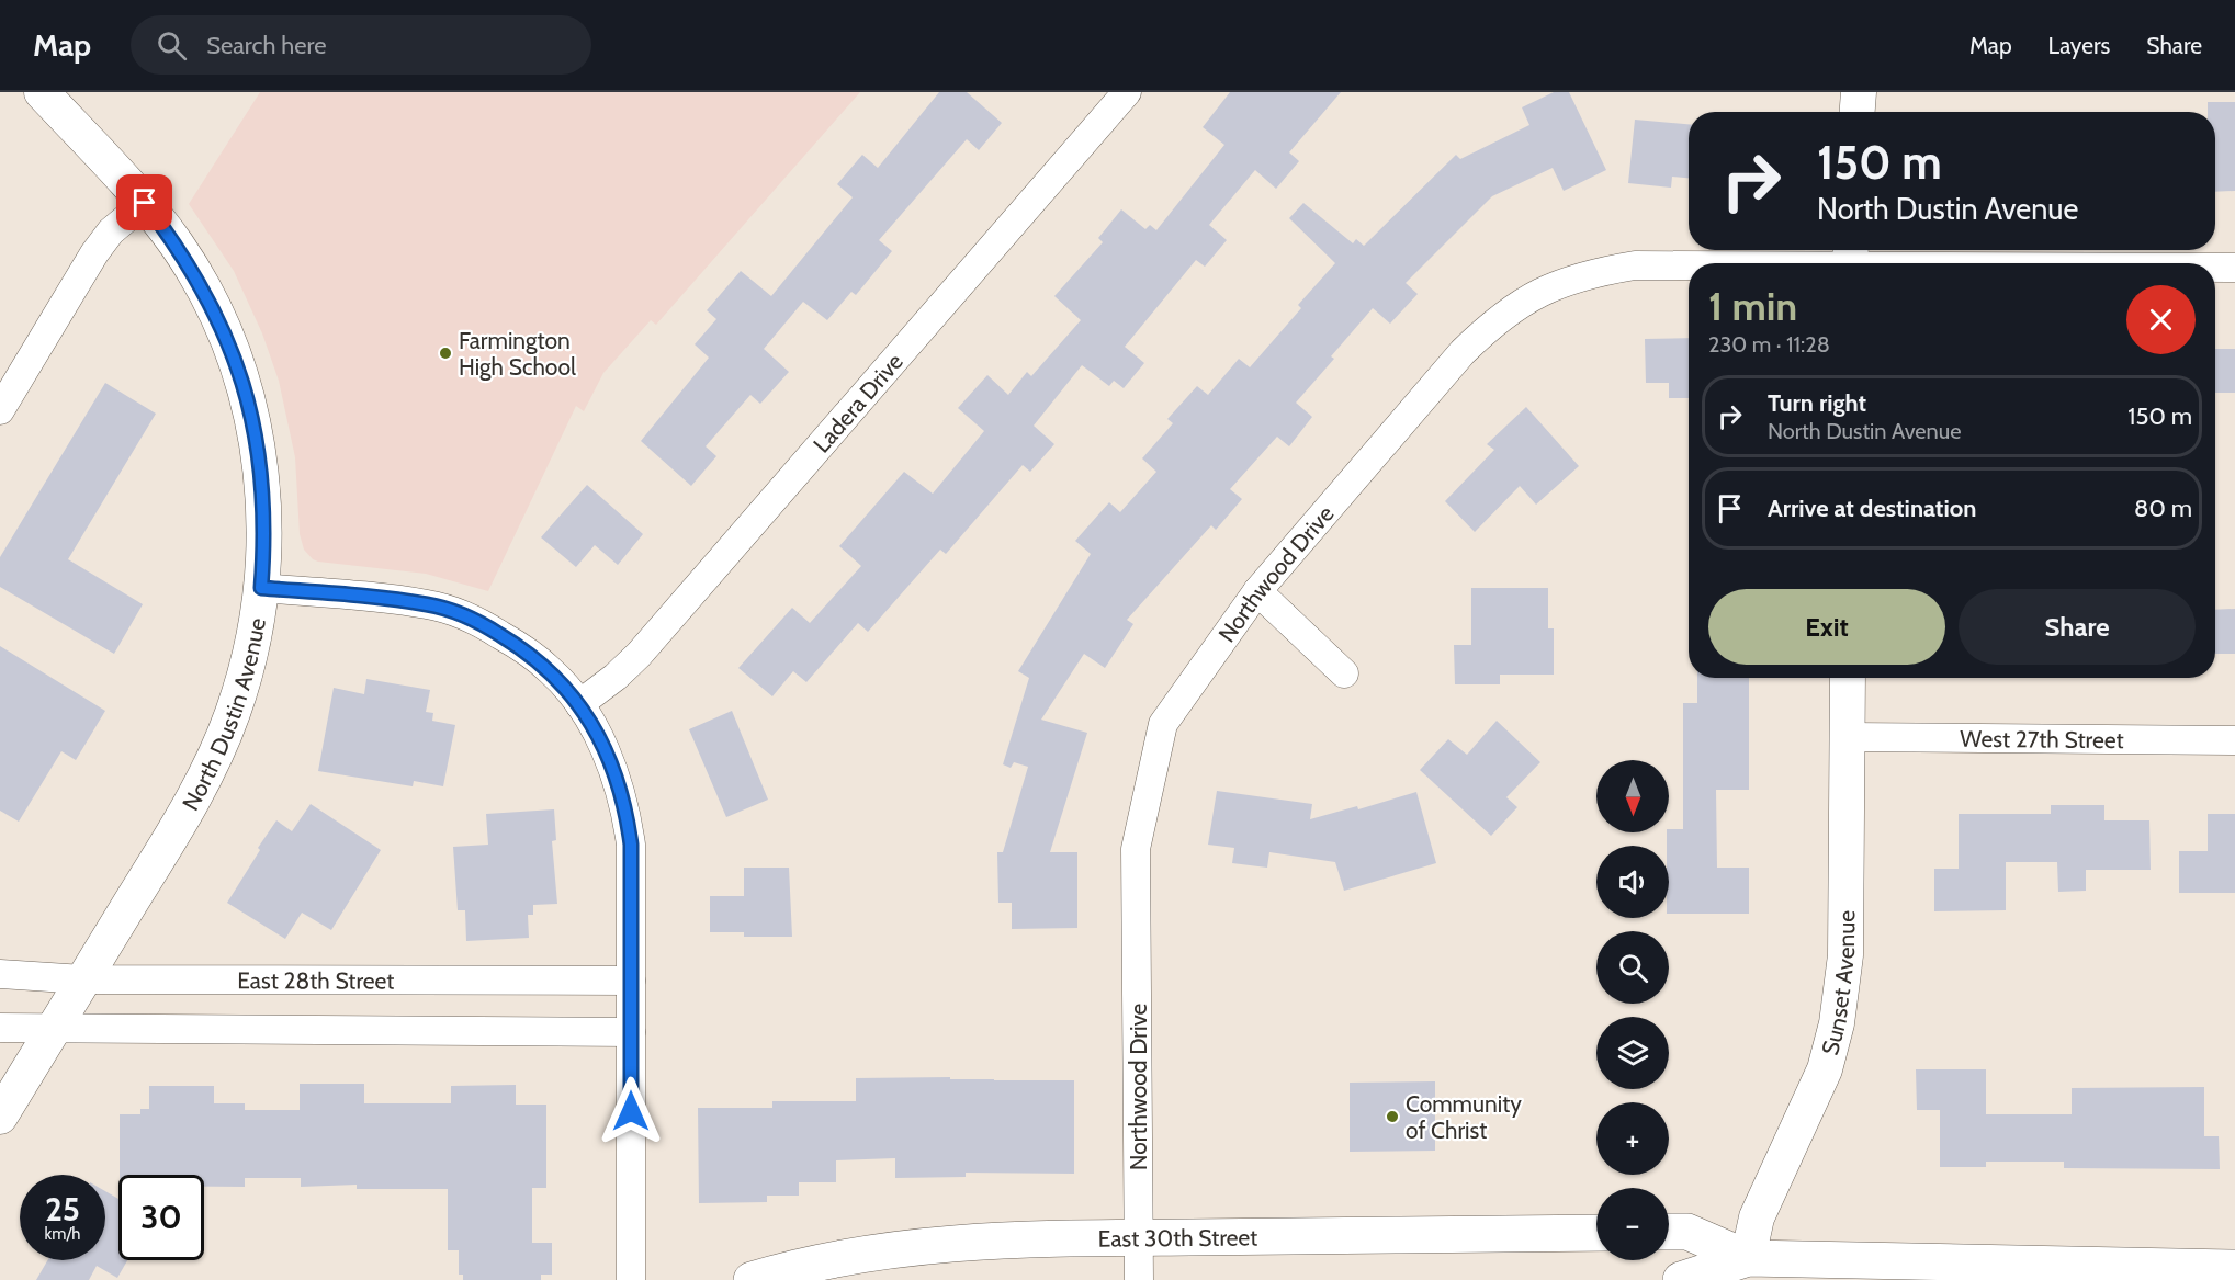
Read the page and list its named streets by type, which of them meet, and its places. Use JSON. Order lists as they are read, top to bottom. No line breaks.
{"streets":{"main road":["East 30th Street"],"street":["Ladera Drive","Northwood Drive","North Dustin Avenue","West 27th Street","East 28th Street","Sunset Avenue"]},"crossings":[["Northwood Drive","East 30th Street"],["North Dustin Avenue","East 28th Street"],["West 27th Street","Sunset Avenue"]],"places":["Farmington High School","Community of Christ"],"north":"bottom","page":{"header":"Map","search":"Search here","nav":["Map","Layers","Share"],"turn":["150 m","North Dustin Avenue"],"heading":["1 min","230 m · 11:28"],"list":[{"name":"Turn right","note":"North Dustin Avenue","value":"150 m"},{"name":"Arrive at destination","value":"80 m"}],"buttons":["Exit","Share"],"map_buttons":["+","−"],"speed":"25 km/h","limit":"30"}}
